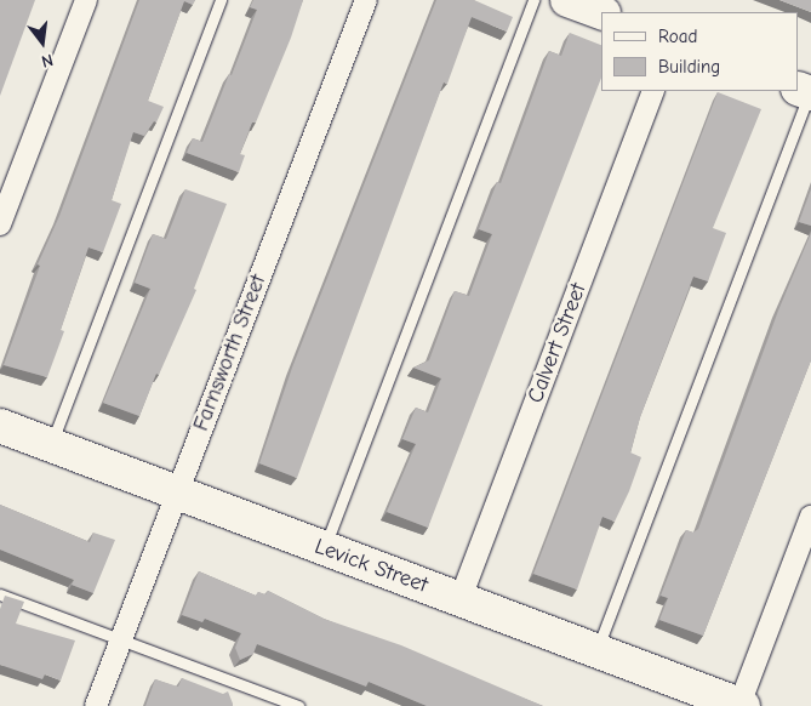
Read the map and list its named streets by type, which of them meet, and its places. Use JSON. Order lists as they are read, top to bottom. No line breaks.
{"streets":{"highway":["Levick Street"],"street":["Calvert Street","Farnsworth Street"]},"crossings":[["Calvert Street","Levick Street"],["Farnsworth Street","Levick Street"]],"legend":["Road","Building"],"north":"bottom"}
